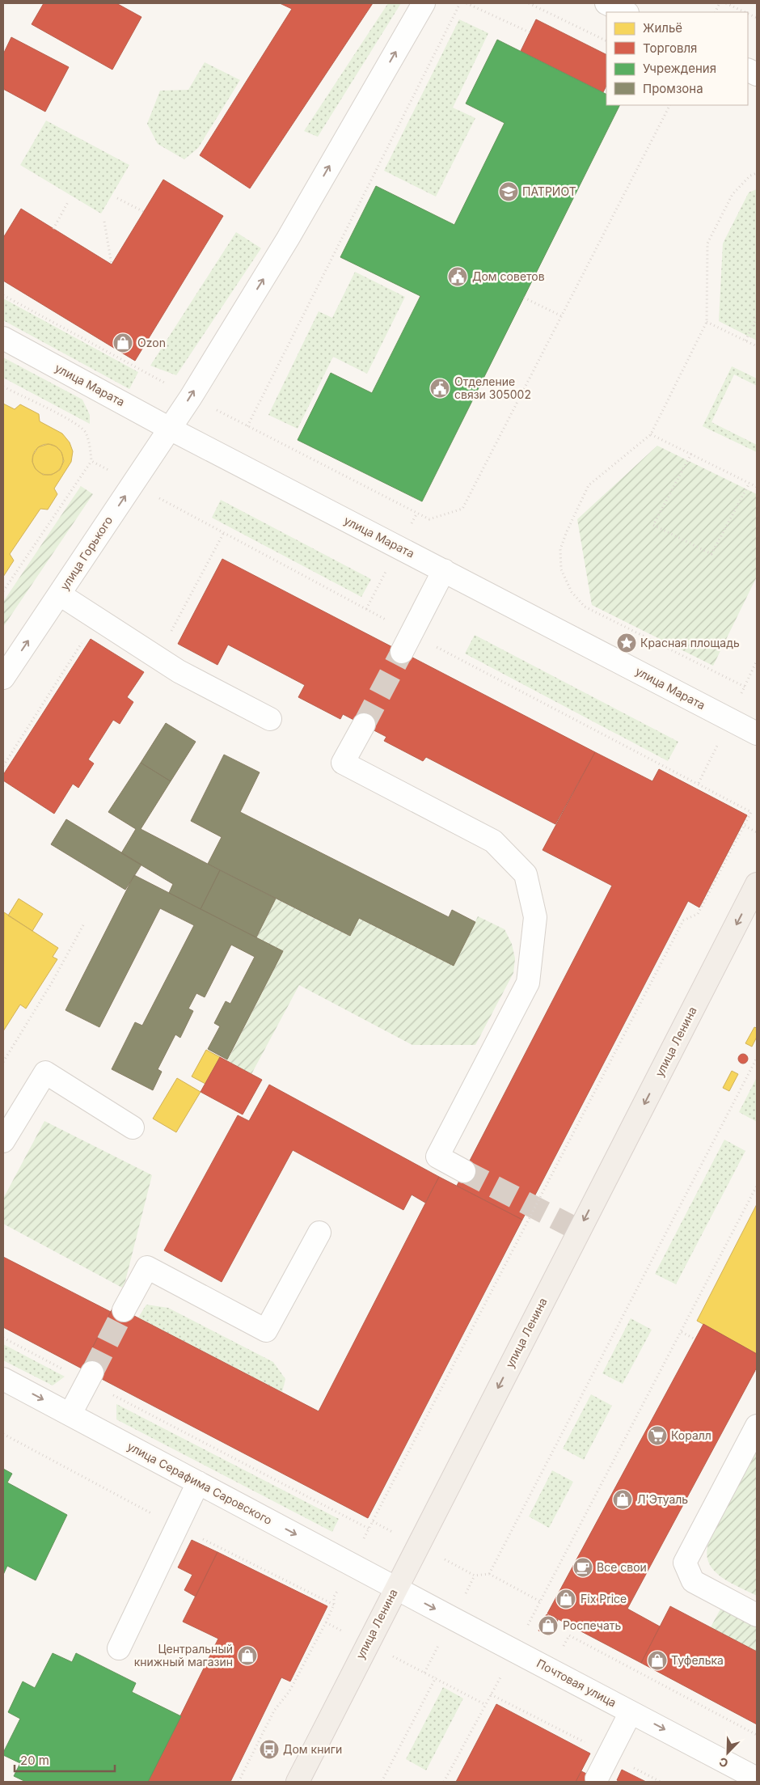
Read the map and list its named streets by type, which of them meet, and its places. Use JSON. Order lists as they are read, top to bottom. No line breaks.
{"streets":{"main road":["улица Ленина"],"street":["улица Марата","улица Горького","улица Серафима Саровского","Почтовая улица"]},"crossings":[["улица Марата","улица Горького"],["улица Ленина","улица Серафима Саровского"],["улица Ленина","Почтовая улица"],["улица Серафима Саровского","Почтовая улица"]],"one_way":["улица Горького","улица Ленина","улица Серафима Саровского","Почтовая улица"],"places":{"school or university":["ПАТРИОТ"],"public building":["Дом советов","Отделение связи 305002"],"shop":["Ozon","Л'Этуаль","Fix Price","Роспечать","Центральный книжный магазин","Туфелька"],"place":["Красная площадь"],"supermarket":["Коралл"],"cafe":["Все свои"],"bus stop":["Дом книги"]},"legend":["Жильё","Торговля","Учреждения","Промзона"],"scale_bar":"20 m","north":"bottom left"}
